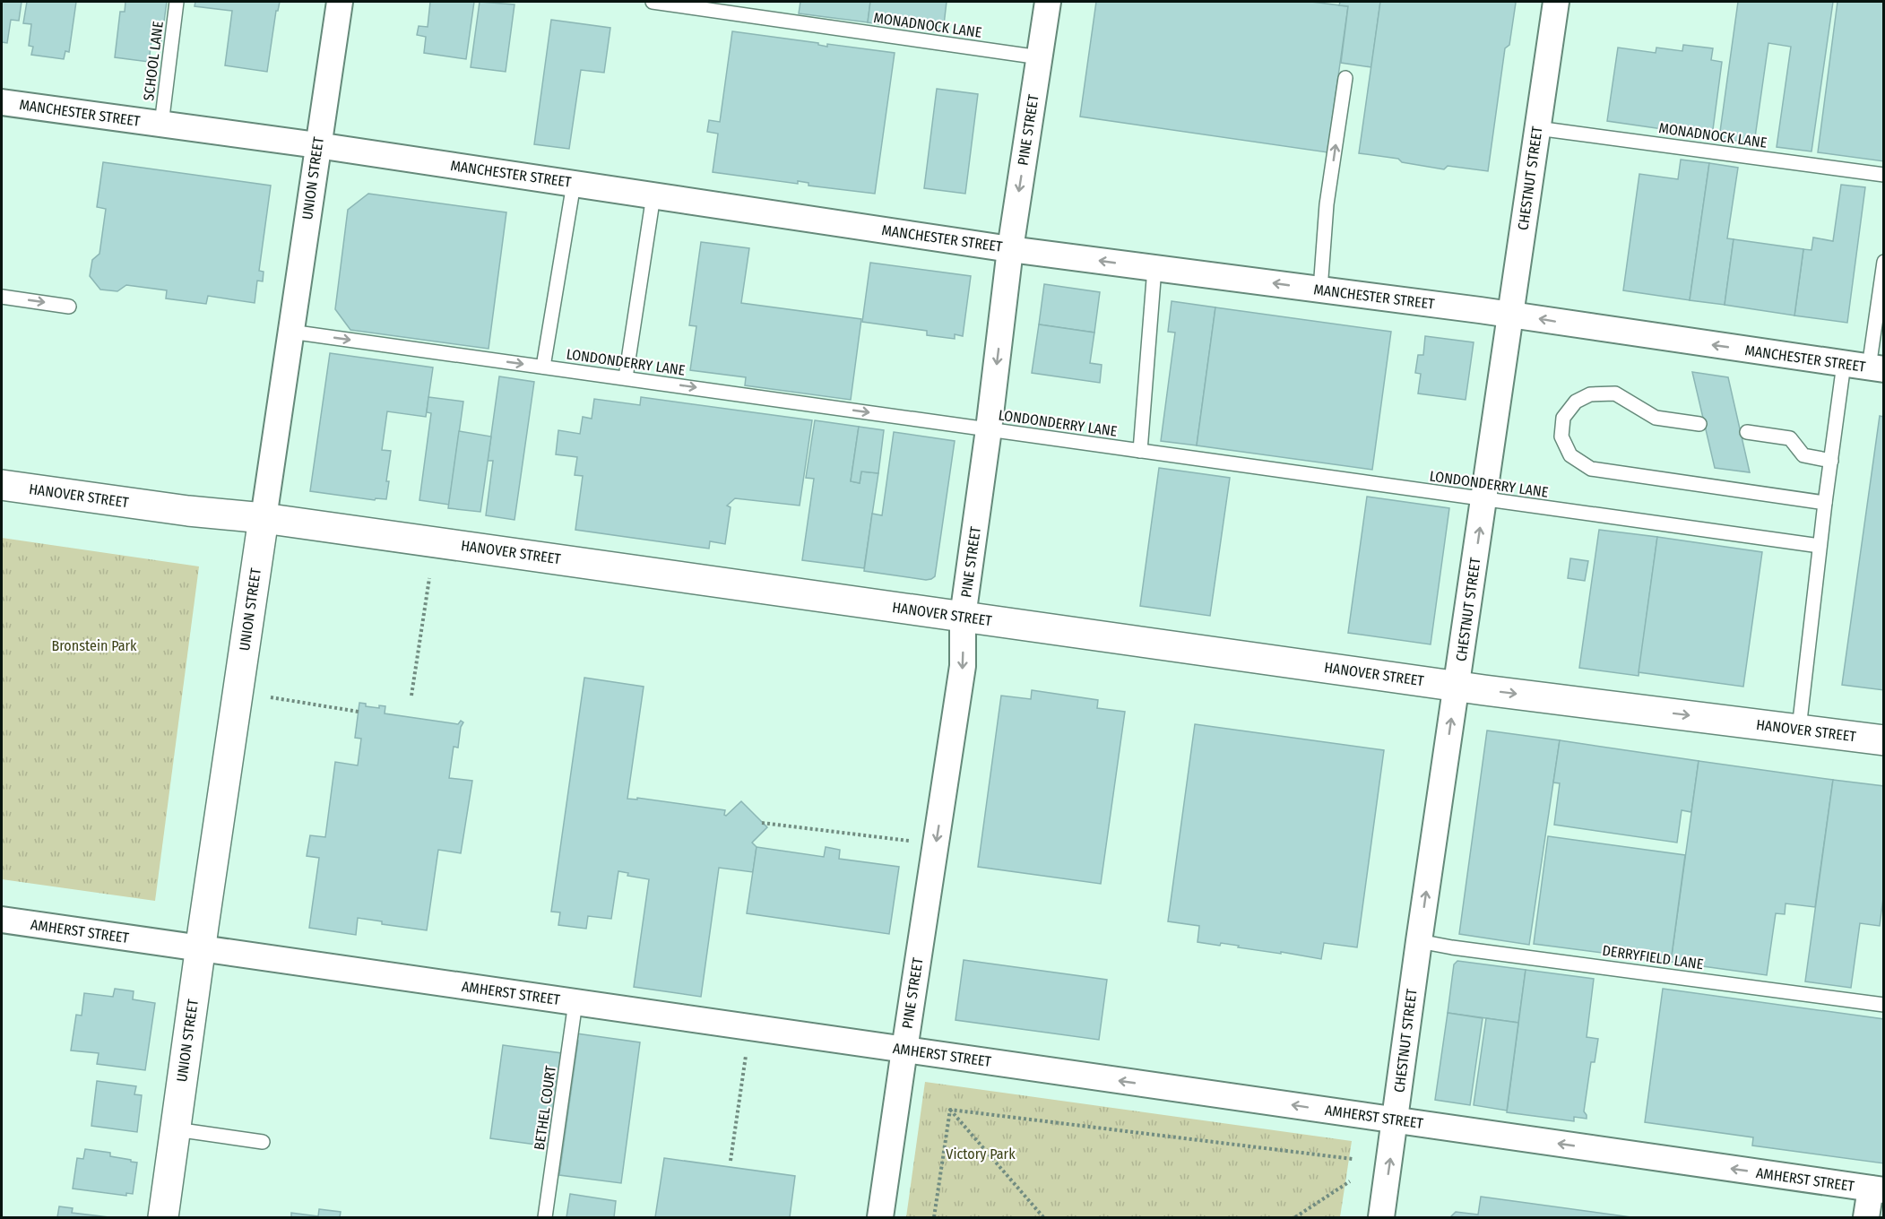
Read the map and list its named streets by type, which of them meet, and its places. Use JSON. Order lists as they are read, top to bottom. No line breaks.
{"streets":{"street":["MANCHESTER STREET","PINE STREET","UNION STREET","CHESTNUT STREET","HANOVER STREET","AMHERST STREET"],"lane":["MONADNOCK LANE","SCHOOL LANE","LONDONDERRY LANE","DERRYFIELD LANE","BETHEL COURT"]},"crossings":[["MONADNOCK LANE","PINE STREET"],["MONADNOCK LANE","CHESTNUT STREET"],["SCHOOL LANE","MANCHESTER STREET"],["MANCHESTER STREET","PINE STREET"],["MANCHESTER STREET","UNION STREET"],["MANCHESTER STREET","CHESTNUT STREET"],["PINE STREET","LONDONDERRY LANE"],["PINE STREET","HANOVER STREET"],["PINE STREET","AMHERST STREET"],["UNION STREET","LONDONDERRY LANE"],["UNION STREET","HANOVER STREET"],["UNION STREET","AMHERST STREET"],["CHESTNUT STREET","LONDONDERRY LANE"],["CHESTNUT STREET","HANOVER STREET"],["CHESTNUT STREET","AMHERST STREET"],["CHESTNUT STREET","DERRYFIELD LANE"],["AMHERST STREET","BETHEL COURT"]],"one_way":["PINE STREET","CHESTNUT STREET","LONDONDERRY LANE","AMHERST STREET"],"parks":["Bronstein Park","Victory Park"]}
